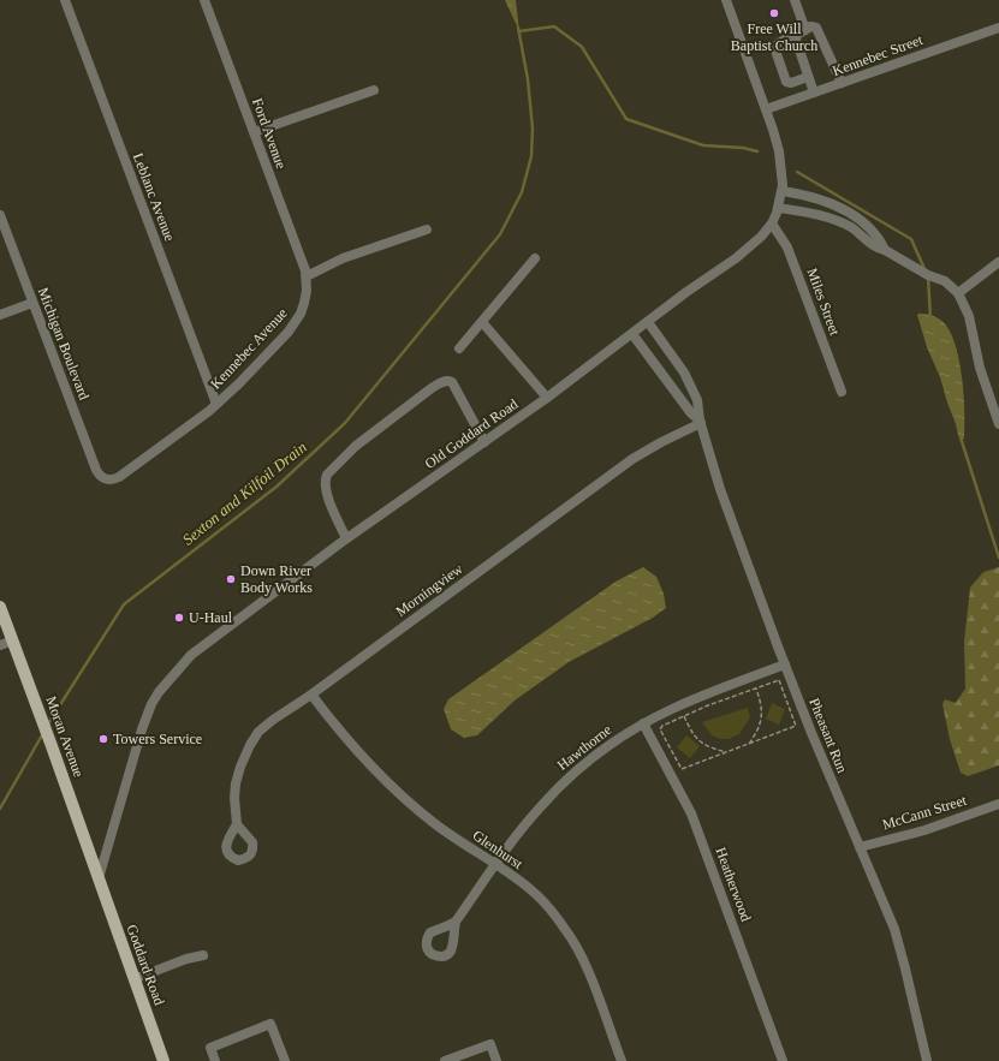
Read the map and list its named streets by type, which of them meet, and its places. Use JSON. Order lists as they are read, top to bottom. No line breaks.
{"streets":{"main road":["Moran Avenue","Goddard Road"],"street":["Kennebec Street","Ford Avenue","Leblanc Avenue","Miles Street","Michigan Boulevard","Kennebec Avenue","Old Goddard Road","Morningview","Pheasant Run","Hawthorne","McCann Street","Glenhurst","Heatherwood"]},"crossings":[["Kennebec Street","Old Goddard Road"],["Ford Avenue","Kennebec Avenue"],["Leblanc Avenue","Kennebec Avenue"],["Miles Street","Old Goddard Road"],["Michigan Boulevard","Kennebec Avenue"],["Old Goddard Road","Pheasant Run"],["Old Goddard Road","Moran Avenue"],["Old Goddard Road","Goddard Road"],["Morningview","Pheasant Run"],["Morningview","Glenhurst"],["Pheasant Run","Hawthorne"],["Pheasant Run","McCann Street"],["Moran Avenue","Goddard Road"],["Hawthorne","Glenhurst"],["Hawthorne","Heatherwood"]],"water":["Sexton and Kilfoil Drain"],"places":["Free Will Baptist Church","Down River Body Works","U-Haul","Towers Service"]}
